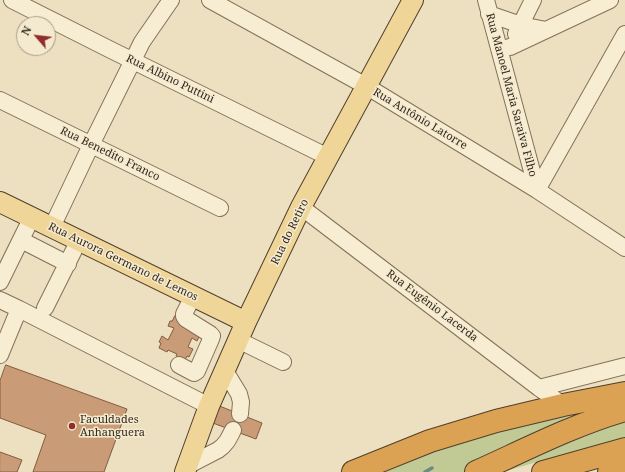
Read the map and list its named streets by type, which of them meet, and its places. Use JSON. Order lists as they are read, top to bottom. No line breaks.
{"streets":{"main road":["Rua do Retiro","Rua Aurora Germano de Lemos"],"street":["Rua Albino Puttini","Rua Manoel Maria Saraiva Filho","Rua Antônio Latorre","Rua Benedito Franco","Rua Eugênio Lacerda"]},"crossings":[["Rua Albino Puttini","Rua do Retiro"],["Rua Manoel Maria Saraiva Filho","Rua Antônio Latorre"],["Rua Antônio Latorre","Rua do Retiro"],["Rua do Retiro","Rua Aurora Germano de Lemos"],["Rua do Retiro","Rua Eugênio Lacerda"]],"places":["Faculdades Anhanguera"],"north":"top left"}
